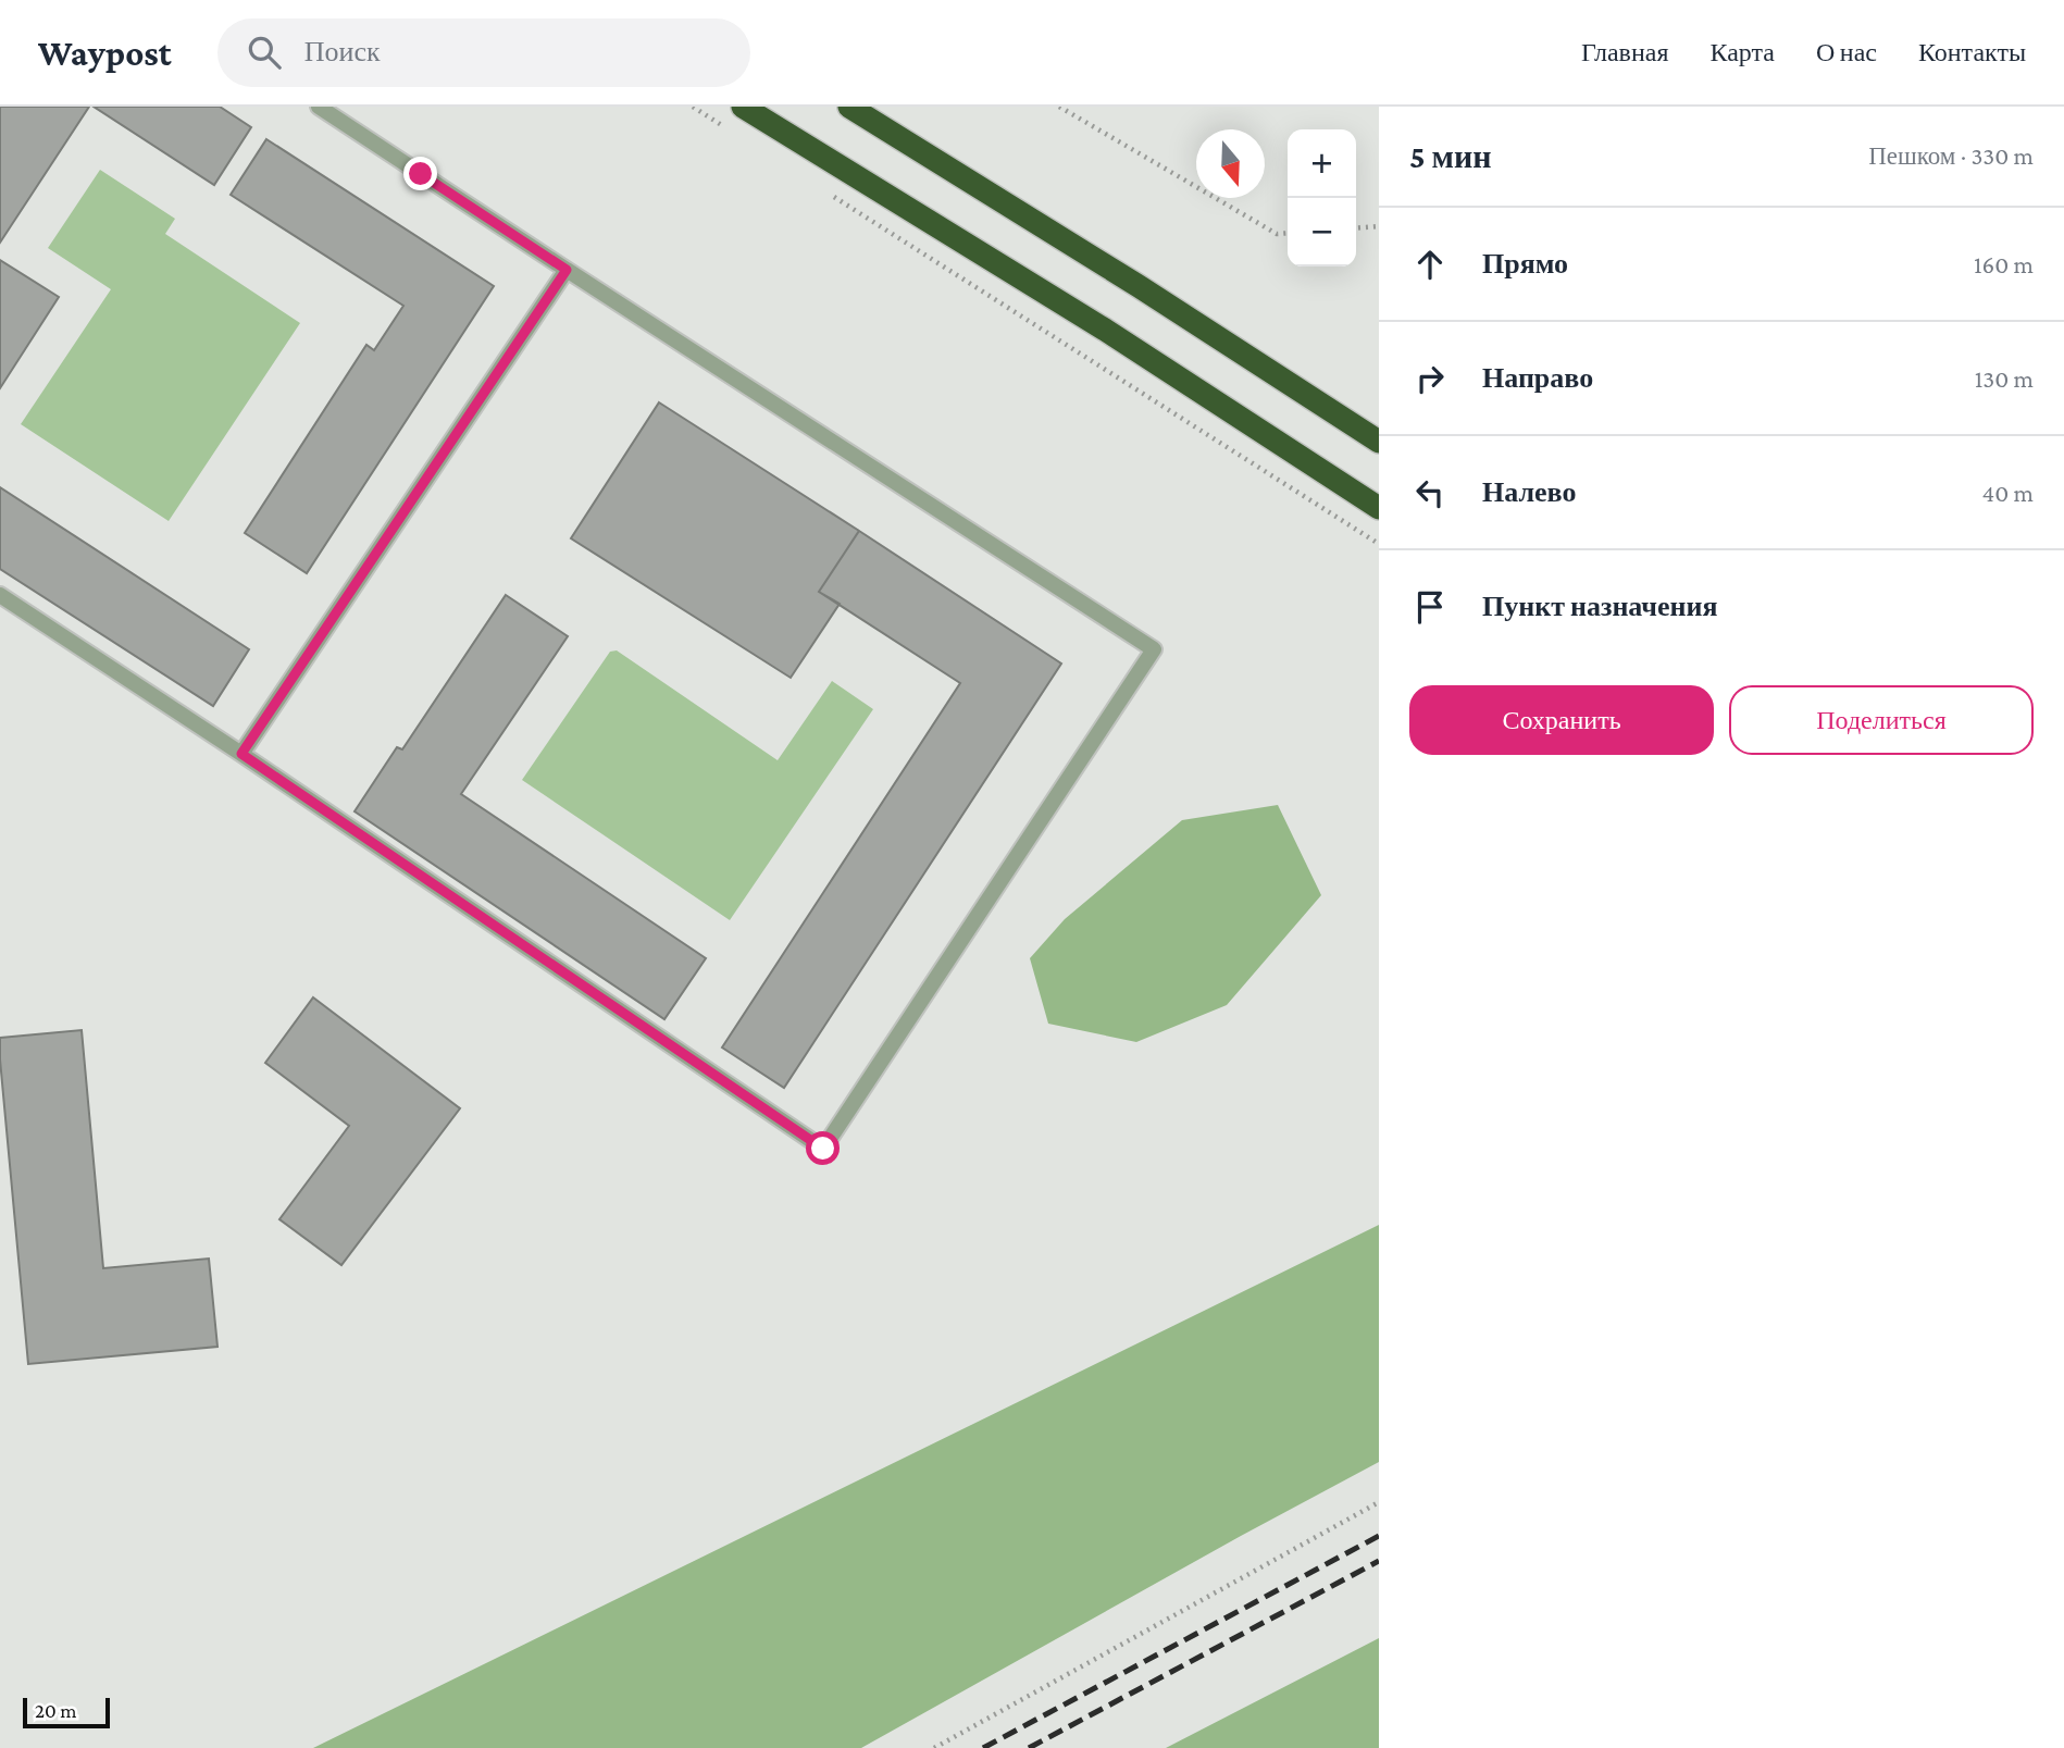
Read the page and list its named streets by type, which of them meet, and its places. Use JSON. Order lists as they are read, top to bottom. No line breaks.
{"scale_bar":"20 m","north":"bottom","page":{"header":"Waypost","search":"Поиск","nav":["Главная","Карта","О нас","Контакты"],"heading":["5 мин","Пешком · 330 m"],"map_buttons":["+","−"],"list":[["Прямо","160 m"],["Направо","130 m"],["Налево","40 m"],"Пункт назначения"],"buttons":["Сохранить","Поделиться"],"scale":"20 m"}}
